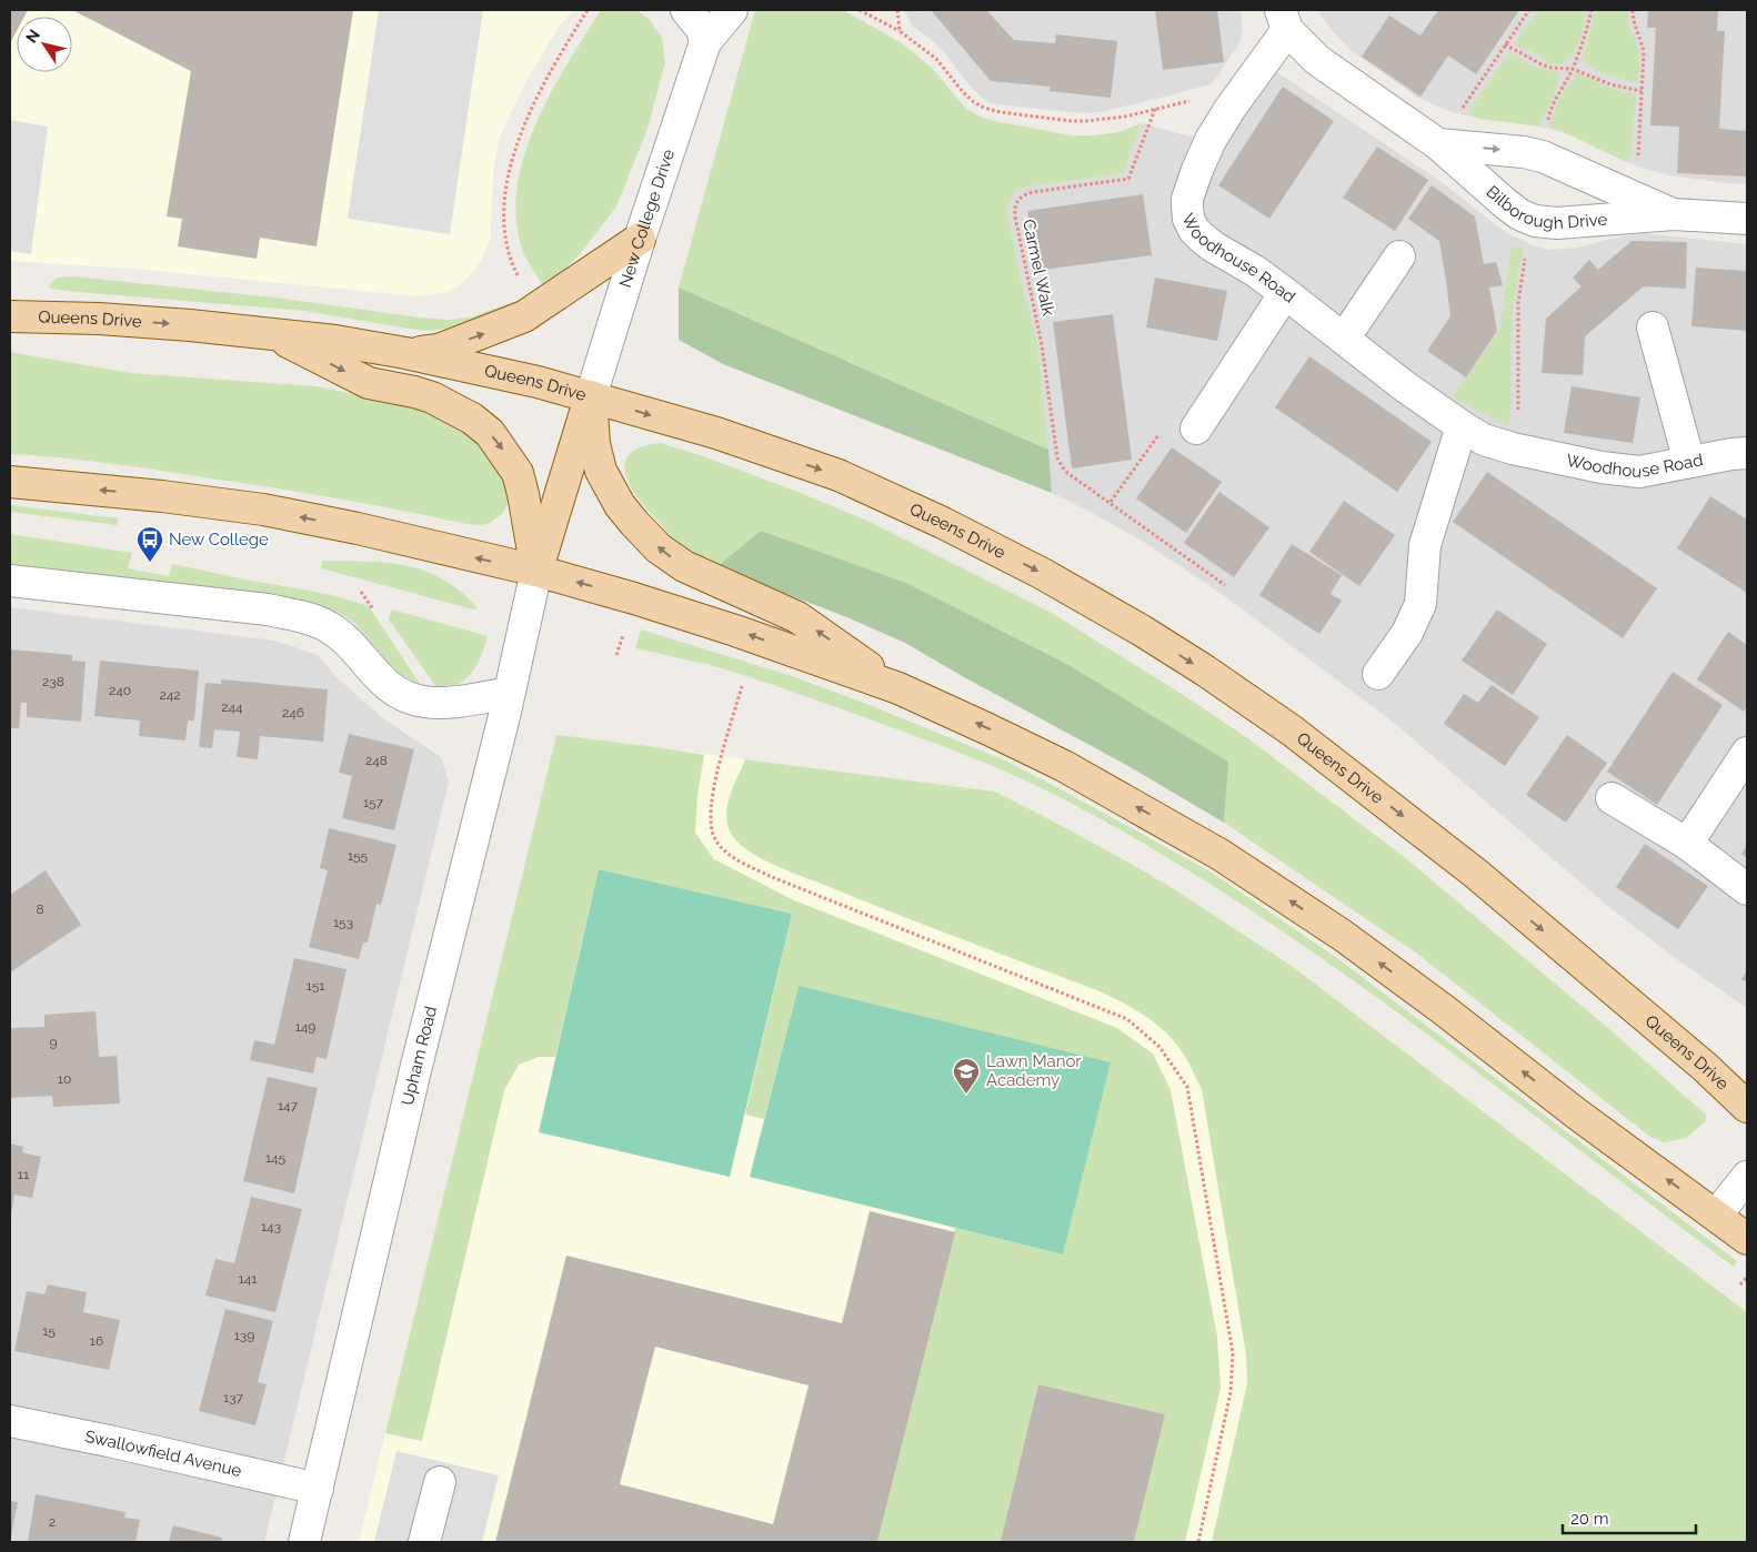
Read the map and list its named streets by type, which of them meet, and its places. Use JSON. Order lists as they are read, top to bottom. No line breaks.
{"streets":{"main road":["Queens Drive"],"street":["Bilborough Drive","New College Drive","Woodhouse Road","Upham Road","Swallowfield Avenue"],"path":["Carmel Walk"]},"crossings":[["Bilborough Drive","Woodhouse Road"],["New College Drive","Queens Drive"],["Upham Road","Swallowfield Avenue"]],"places":{"bus stop":["New College"],"school or university":["Lawn Manor Academy"]},"house_numbers":["238","240","242","244","246","248","157","155","8","153","151","149","9","10","147","145","11","143","141","15","139","16","137","2"],"scale_bar":"20 m","north":"top left"}
